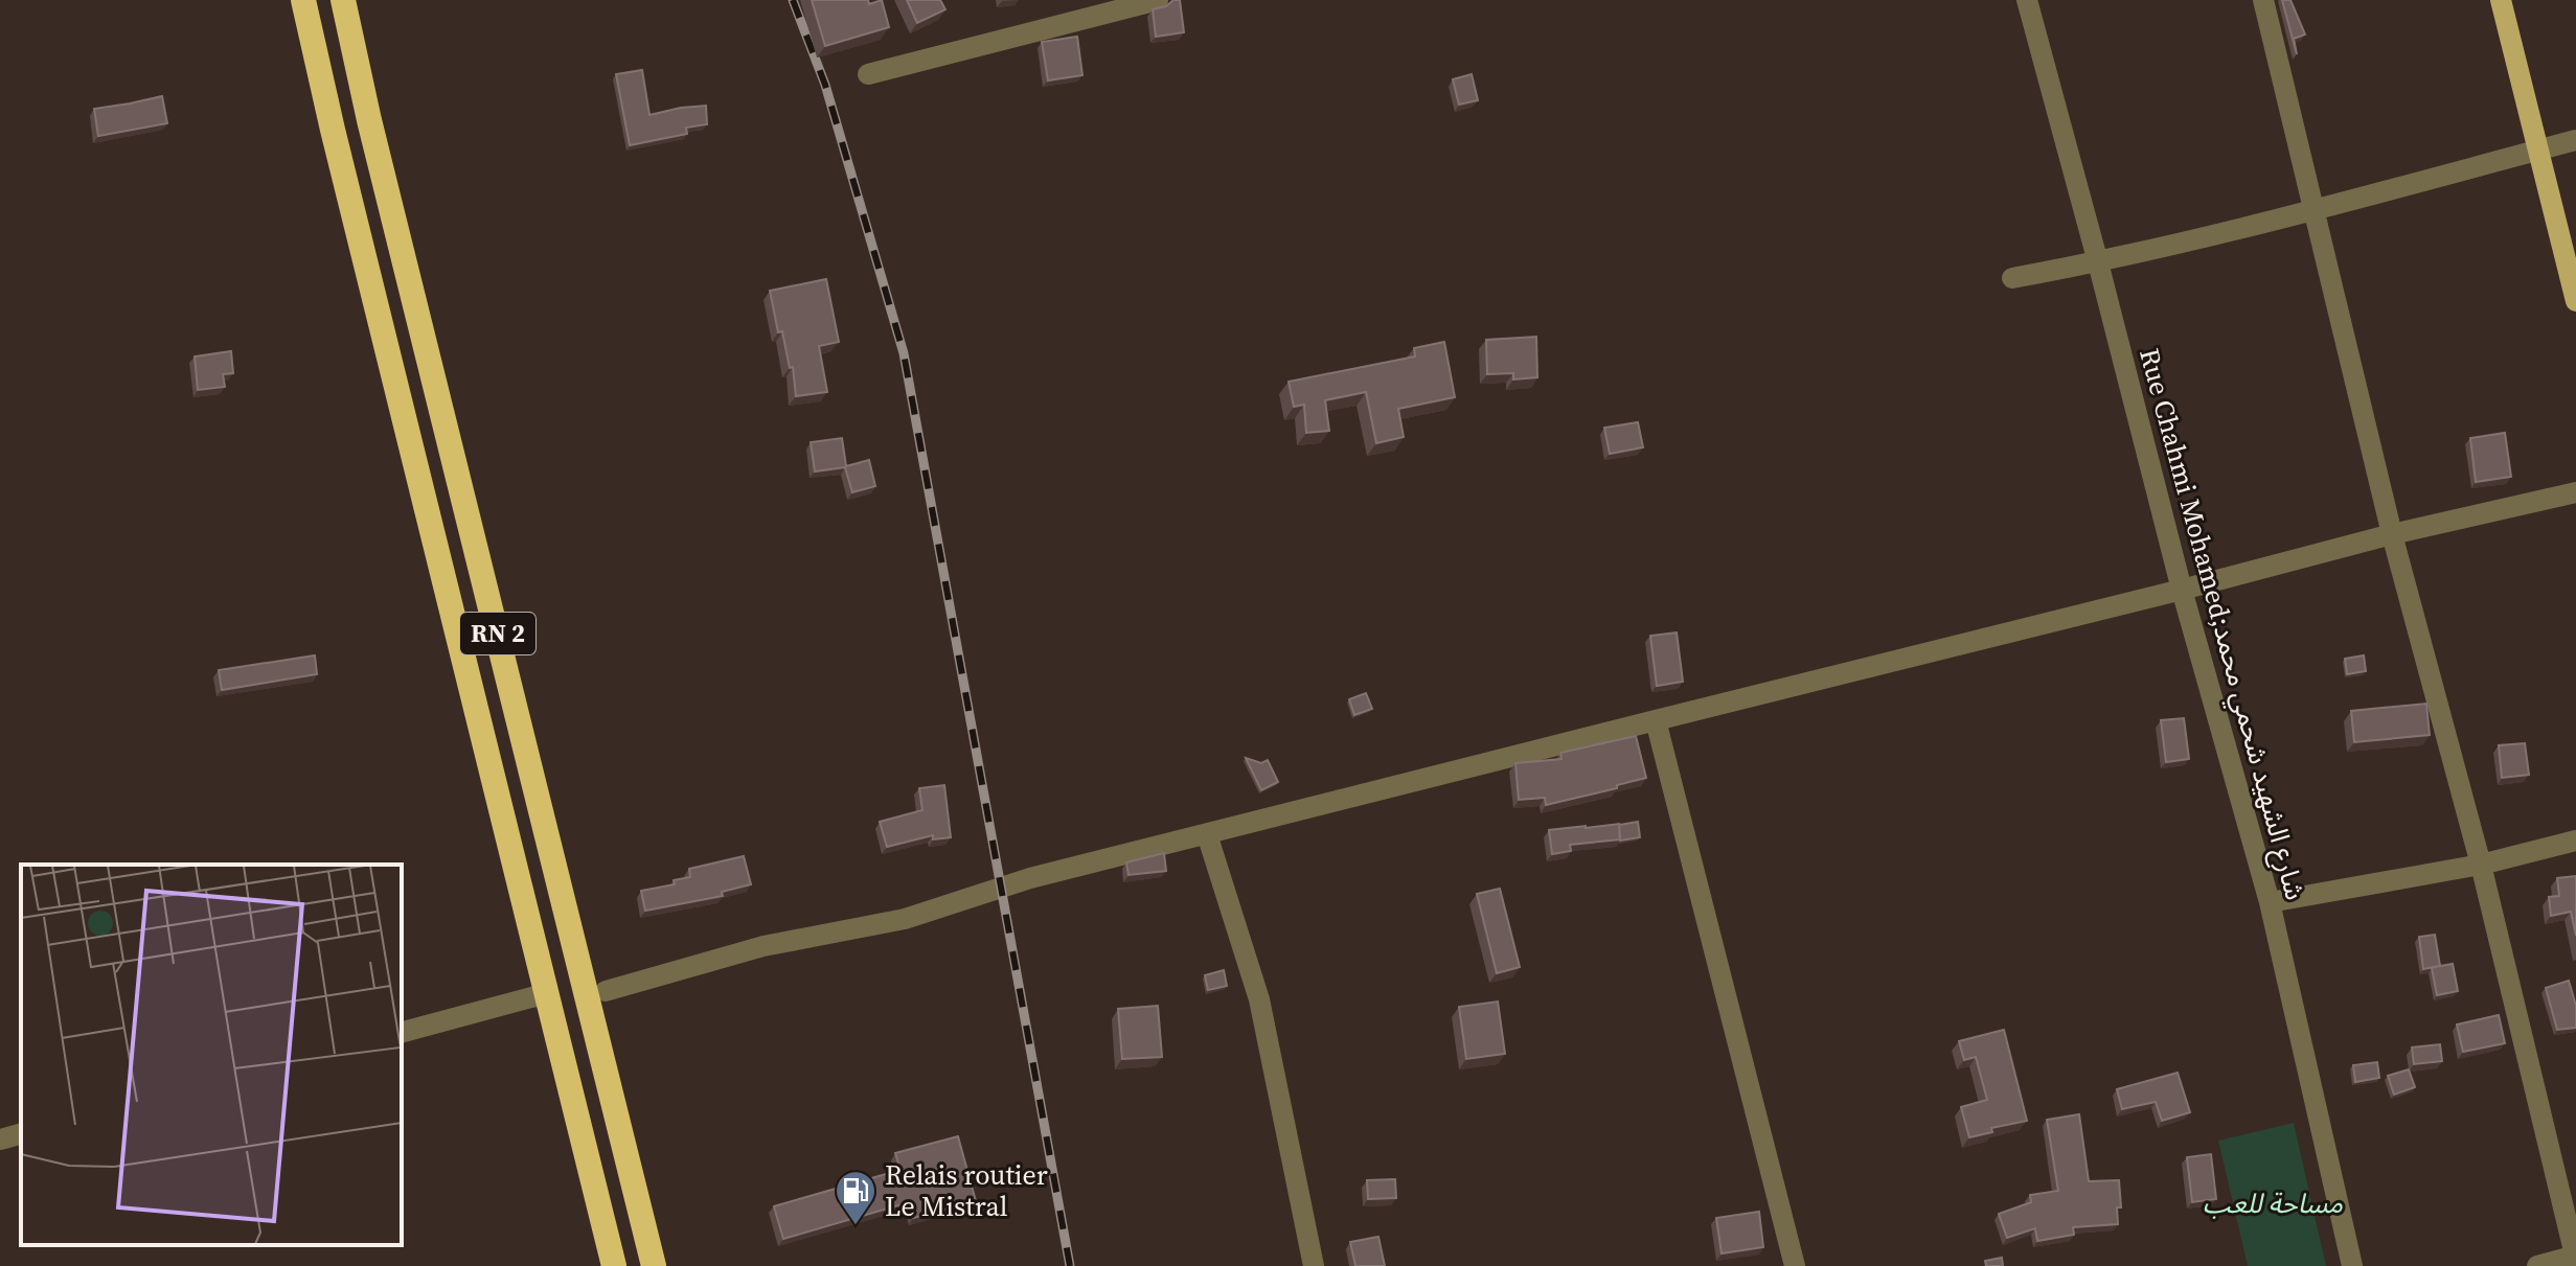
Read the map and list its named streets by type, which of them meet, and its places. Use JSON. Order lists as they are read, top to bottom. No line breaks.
{"streets":{"highway":["RN 2"],"street":["Rue Chahmi Mohamed;شارع الشهيد شحمي محمد"]},"parks":["مساحة للعب"],"places":{"fuel station":["Relais routier Le Mistral"]}}
